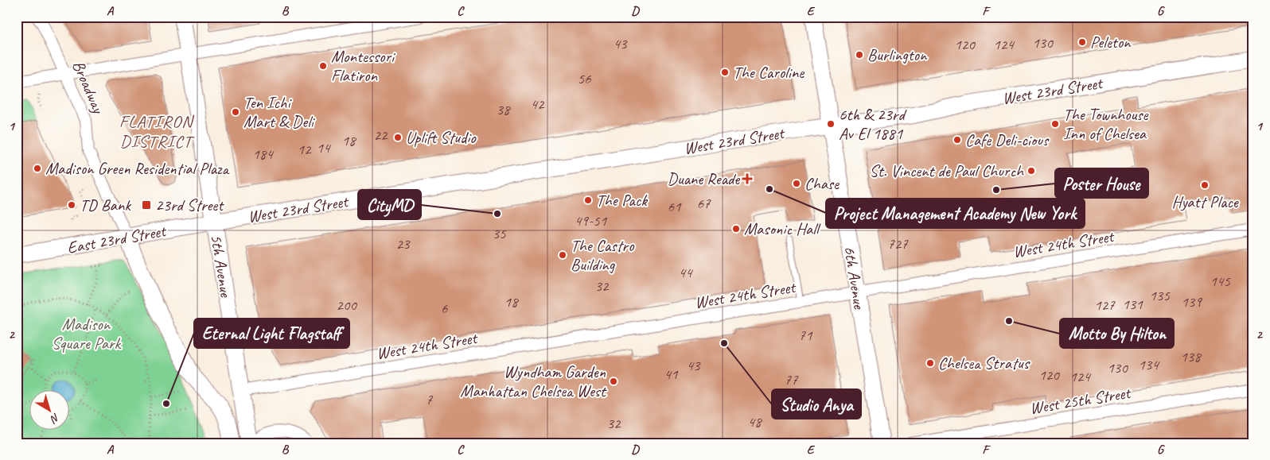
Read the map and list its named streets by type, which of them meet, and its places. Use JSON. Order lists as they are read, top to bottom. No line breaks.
{"streets":{"main road":["West 23rd Street","East 23rd Street","5th Avenue","6th Avenue"],"street":["Broadway","West 24th Street","West 25th Street"]},"crossings":[["Broadway","East 23rd Street"],["West 23rd Street","East 23rd Street"],["West 23rd Street","5th Avenue"],["West 23rd Street","6th Avenue"],["East 23rd Street","5th Avenue"],["West 24th Street","5th Avenue"],["West 24th Street","6th Avenue"]],"districts":["FLATIRON DISTRICT"],"parks":["Madison Square Park"],"places":{"other":["Peleton","Burlington","Montessori Flatiron","The Caroline","Ten Ichi Mart & Deli","6th & 23rd Av El 1881","The Townhouse Inn of Chelsea","Uplift Studio","Cafe Deli-cious","Madison Green Residential Plaza","St. Vincent de Paul Church","Chase","Hyatt Place","Project Management Academy New York","Poster House","The Pack","TD Bank","CityMD","Masonic Hall","The Castro Building","Motto By Hilton","Studio Anya","Chelsea Stratus","Wyndham Garden Manhattan Chelsea West","Eternal Light Flagstaff"],"health":["Duane Reade"],"transit":["23rd Street"]},"house_numbers":["130","43","120","124","56","42","38","22","18","14","12","184","67","61","49-51","35","23","727","44","145","32","135","18","139","131","200","127","6","71","138","134","43","130","41","120","124","77","7","48","32"],"north":"bottom right","grid":{"columns":["A","B","C","D","E","F","G"],"rows":["1","2"]}}
